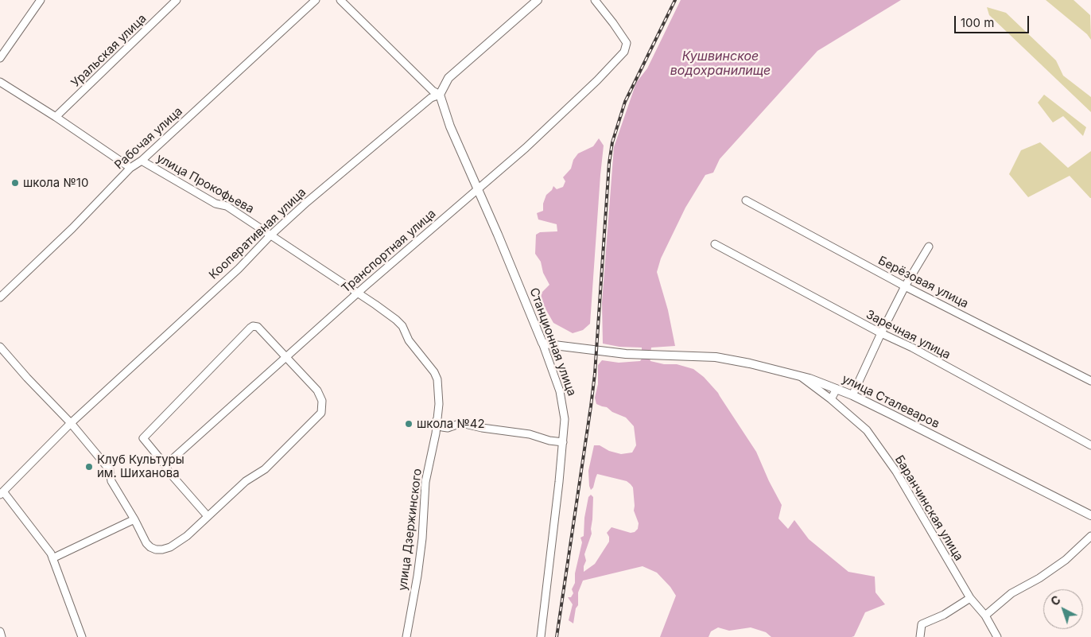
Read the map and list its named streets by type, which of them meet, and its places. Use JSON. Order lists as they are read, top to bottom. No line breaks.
{"streets":{"main road":["Станционная улица","улица Сталеваров"],"street":["Уральская улица","Рабочая улица","улица Прокофьева","Кооперативная улица","Транспортная улица","Берёзовая улица","Заречная улица","Баранчинская улица","улица Дзержинского"]},"crossings":[["Рабочая улица","улица Прокофьева"],["улица Прокофьева","Кооперативная улица"],["улица Прокофьева","Транспортная улица"],["улица Прокофьева","улица Дзержинского"],["Кооперативная улица","Станционная улица"],["Транспортная улица","Станционная улица"],["Станционная улица","улица Сталеваров"],["улица Сталеваров","Баранчинская улица"]],"water":["Кушвинское водохранилище"],"places":["школа №10","школа №42","Клуб Культуры им. Шиханова"],"scale_bar":"100 m","north":"top left"}
